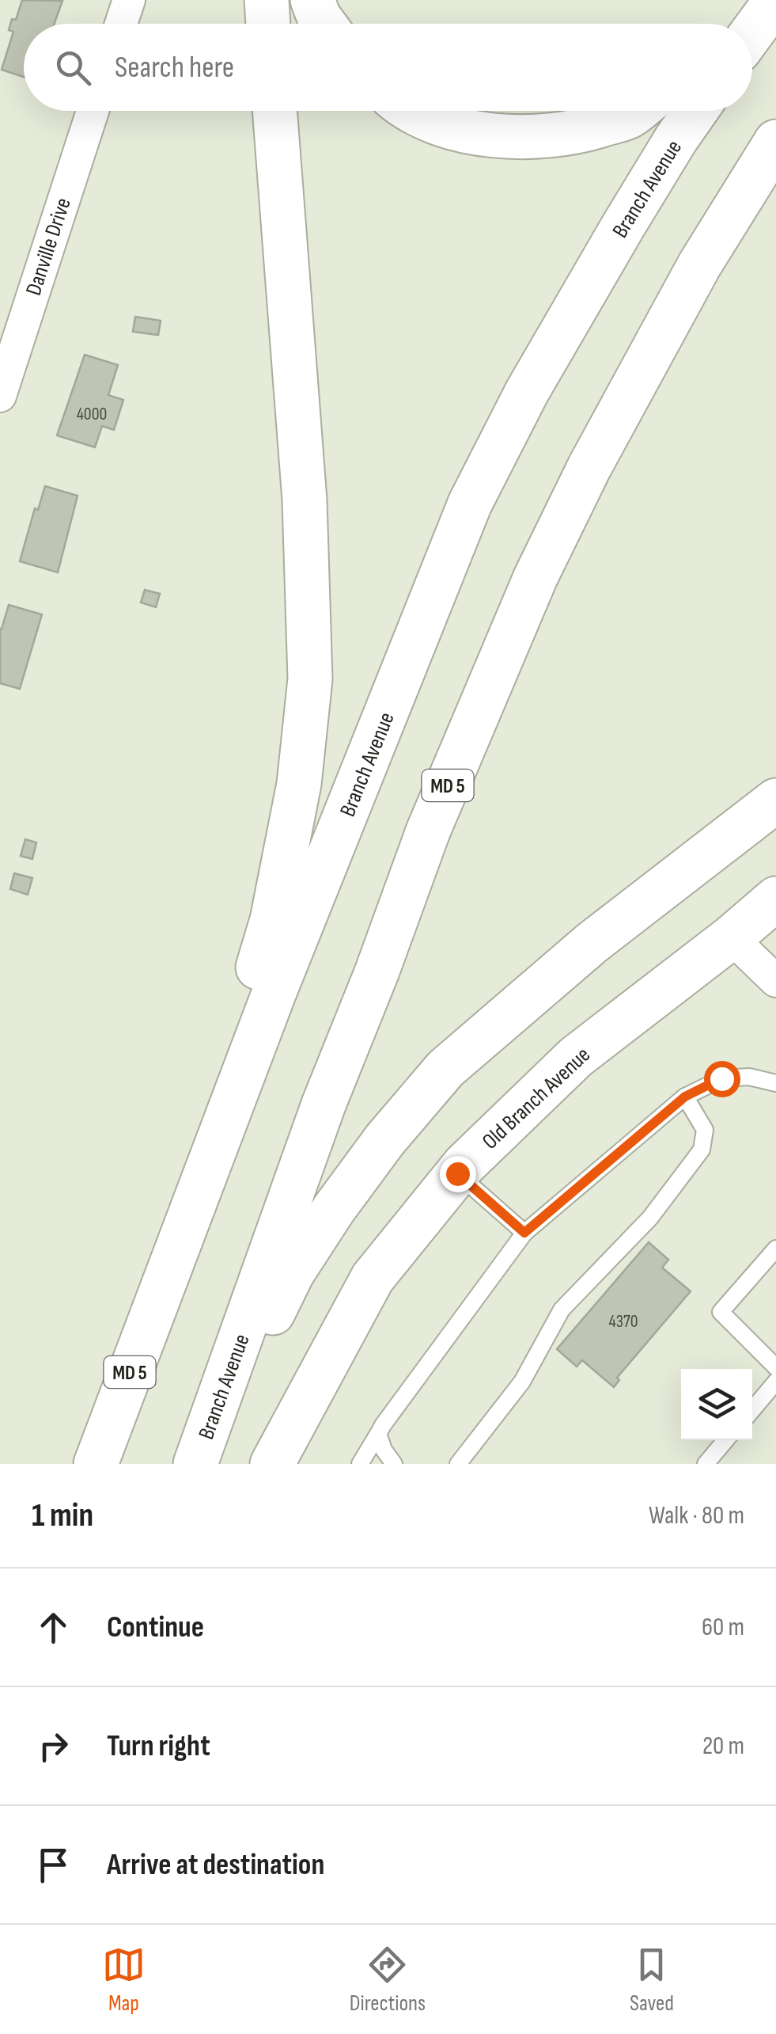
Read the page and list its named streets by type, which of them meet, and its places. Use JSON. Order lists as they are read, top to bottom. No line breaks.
{"streets":{"main road":["Branch Avenue","MD 5","Old Branch Avenue"],"street":["Danville Drive"]},"house_numbers":["4000","4370"],"page":{"search":"Search here","heading":["1 min","Walk · 80 m"],"list":[["Continue","60 m"],["Turn right","20 m"],"Arrive at destination"],"nav":["Map","Directions","Saved"]}}
